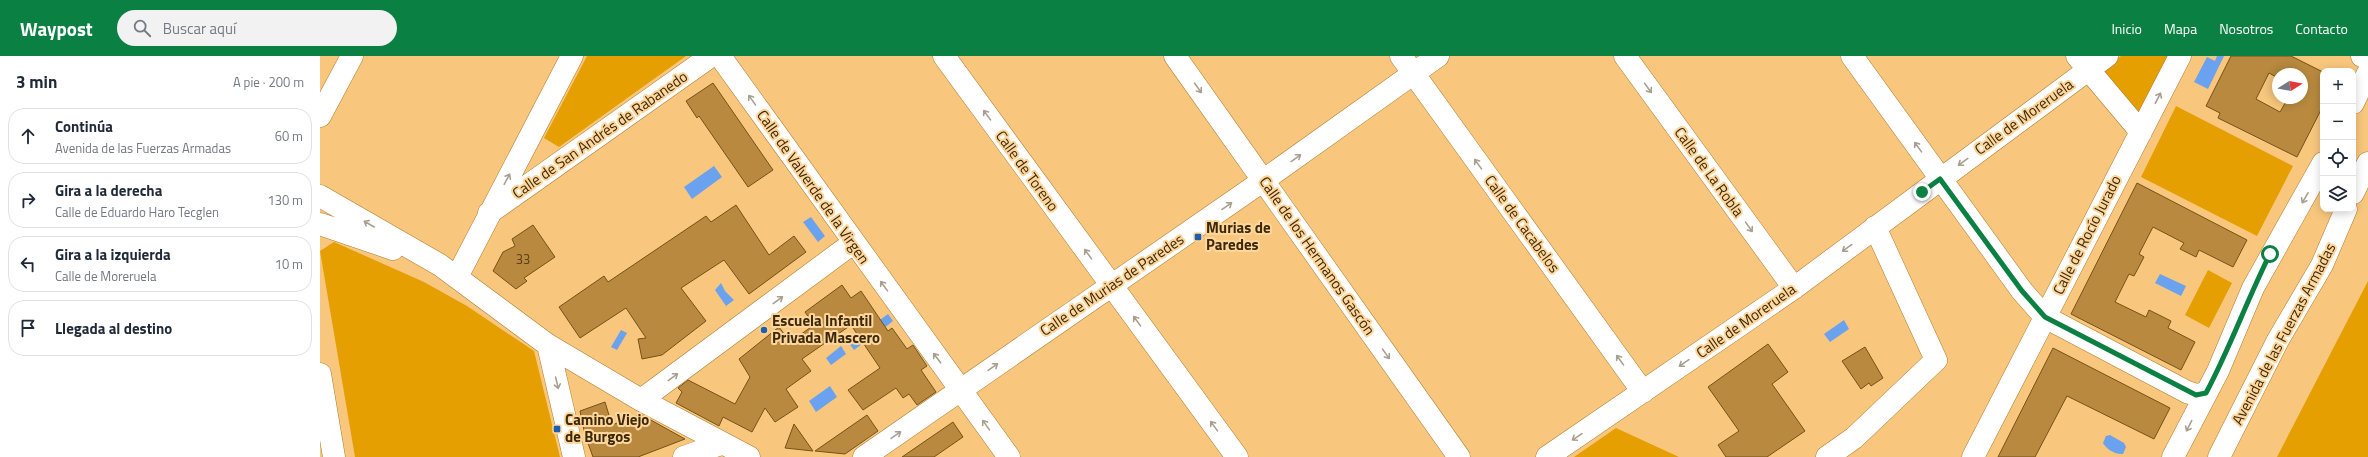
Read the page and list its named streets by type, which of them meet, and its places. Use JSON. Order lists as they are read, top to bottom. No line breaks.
{"streets":{"street":["Calle de Moreruela","Calle de San Andrés de Rabanedo","Calle de Toreno","Calle de La Robla","Calle de Valverde de la Virgen","Calle de Cacabelos","Calle de Rocío Jurado","Calle de los Hermanos Gascón","Calle de Murias de Paredes","Avenida de las Fuerzas Armadas"]},"crossings":[["Calle de Moreruela","Calle de La Robla"],["Calle de Moreruela","Calle de Cacabelos"],["Calle de Toreno","Calle de Murias de Paredes"],["Calle de Valverde de la Virgen","Calle de Murias de Paredes"],["Calle de Cacabelos","Calle de Murias de Paredes"],["Calle de los Hermanos Gascón","Calle de Murias de Paredes"]],"one_way":["Calle de Moreruela","Calle de Toreno","Calle de Valverde de la Virgen","Calle de Cacabelos","Calle de los Hermanos Gascón","Calle de Murias de Paredes"],"places":{"transit":["Murias de Paredes","Camino Viejo de Burgos"],"other":["Escuela Infantil Privada Mascero"]},"house_numbers":["33"],"north":"right","page":{"header":"Waypost","search":"Buscar aquí","nav":["Inicio","Mapa","Nosotros","Contacto"],"heading":["3 min","A pie · 200 m"],"map_buttons":["+","−"],"list":[["Continúa","Avenida de las Fuerzas Armadas","60 m"],["Gira a la derecha","Calle de Eduardo Haro Tecglen","130 m"],["Gira a la izquierda","Calle de Moreruela","10 m"],"Llegada al destino"]}}
